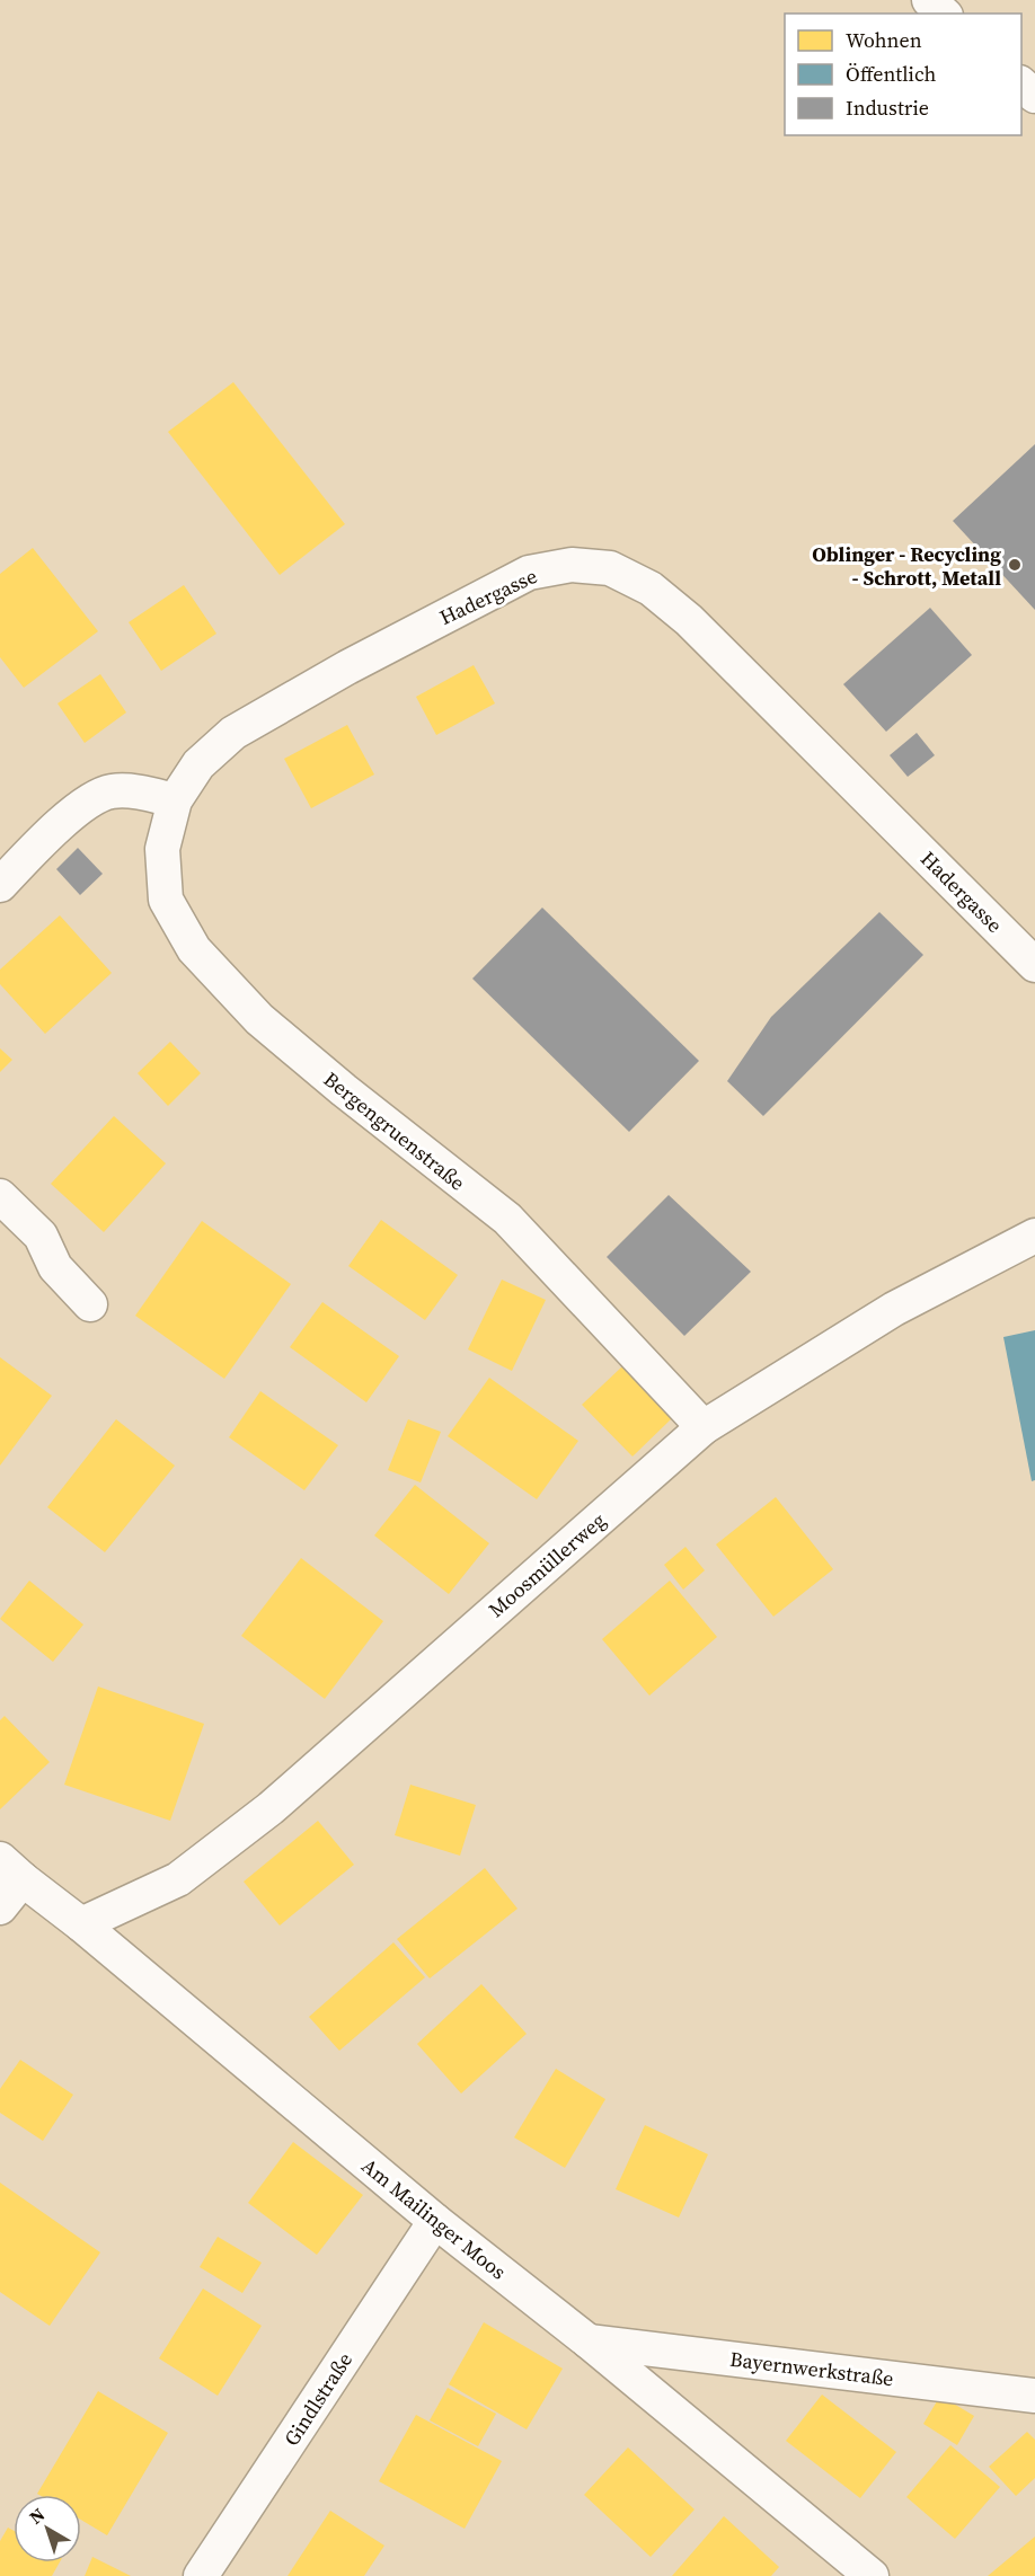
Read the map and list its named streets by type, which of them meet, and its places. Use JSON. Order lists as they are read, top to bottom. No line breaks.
{"streets":{"street":["Hadergasse","Bergengruenstraße","Moosmüllerweg","Am Mailinger Moos","Bayernwerkstraße","Gindlstraße"]},"crossings":[["Hadergasse","Bergengruenstraße"],["Bergengruenstraße","Moosmüllerweg"],["Moosmüllerweg","Am Mailinger Moos"],["Am Mailinger Moos","Bayernwerkstraße"],["Am Mailinger Moos","Gindlstraße"]],"places":["Oblinger - Recycling - Schrott, Metall"],"legend":["Wohnen","Öffentlich","Industrie"],"north":"top left"}
